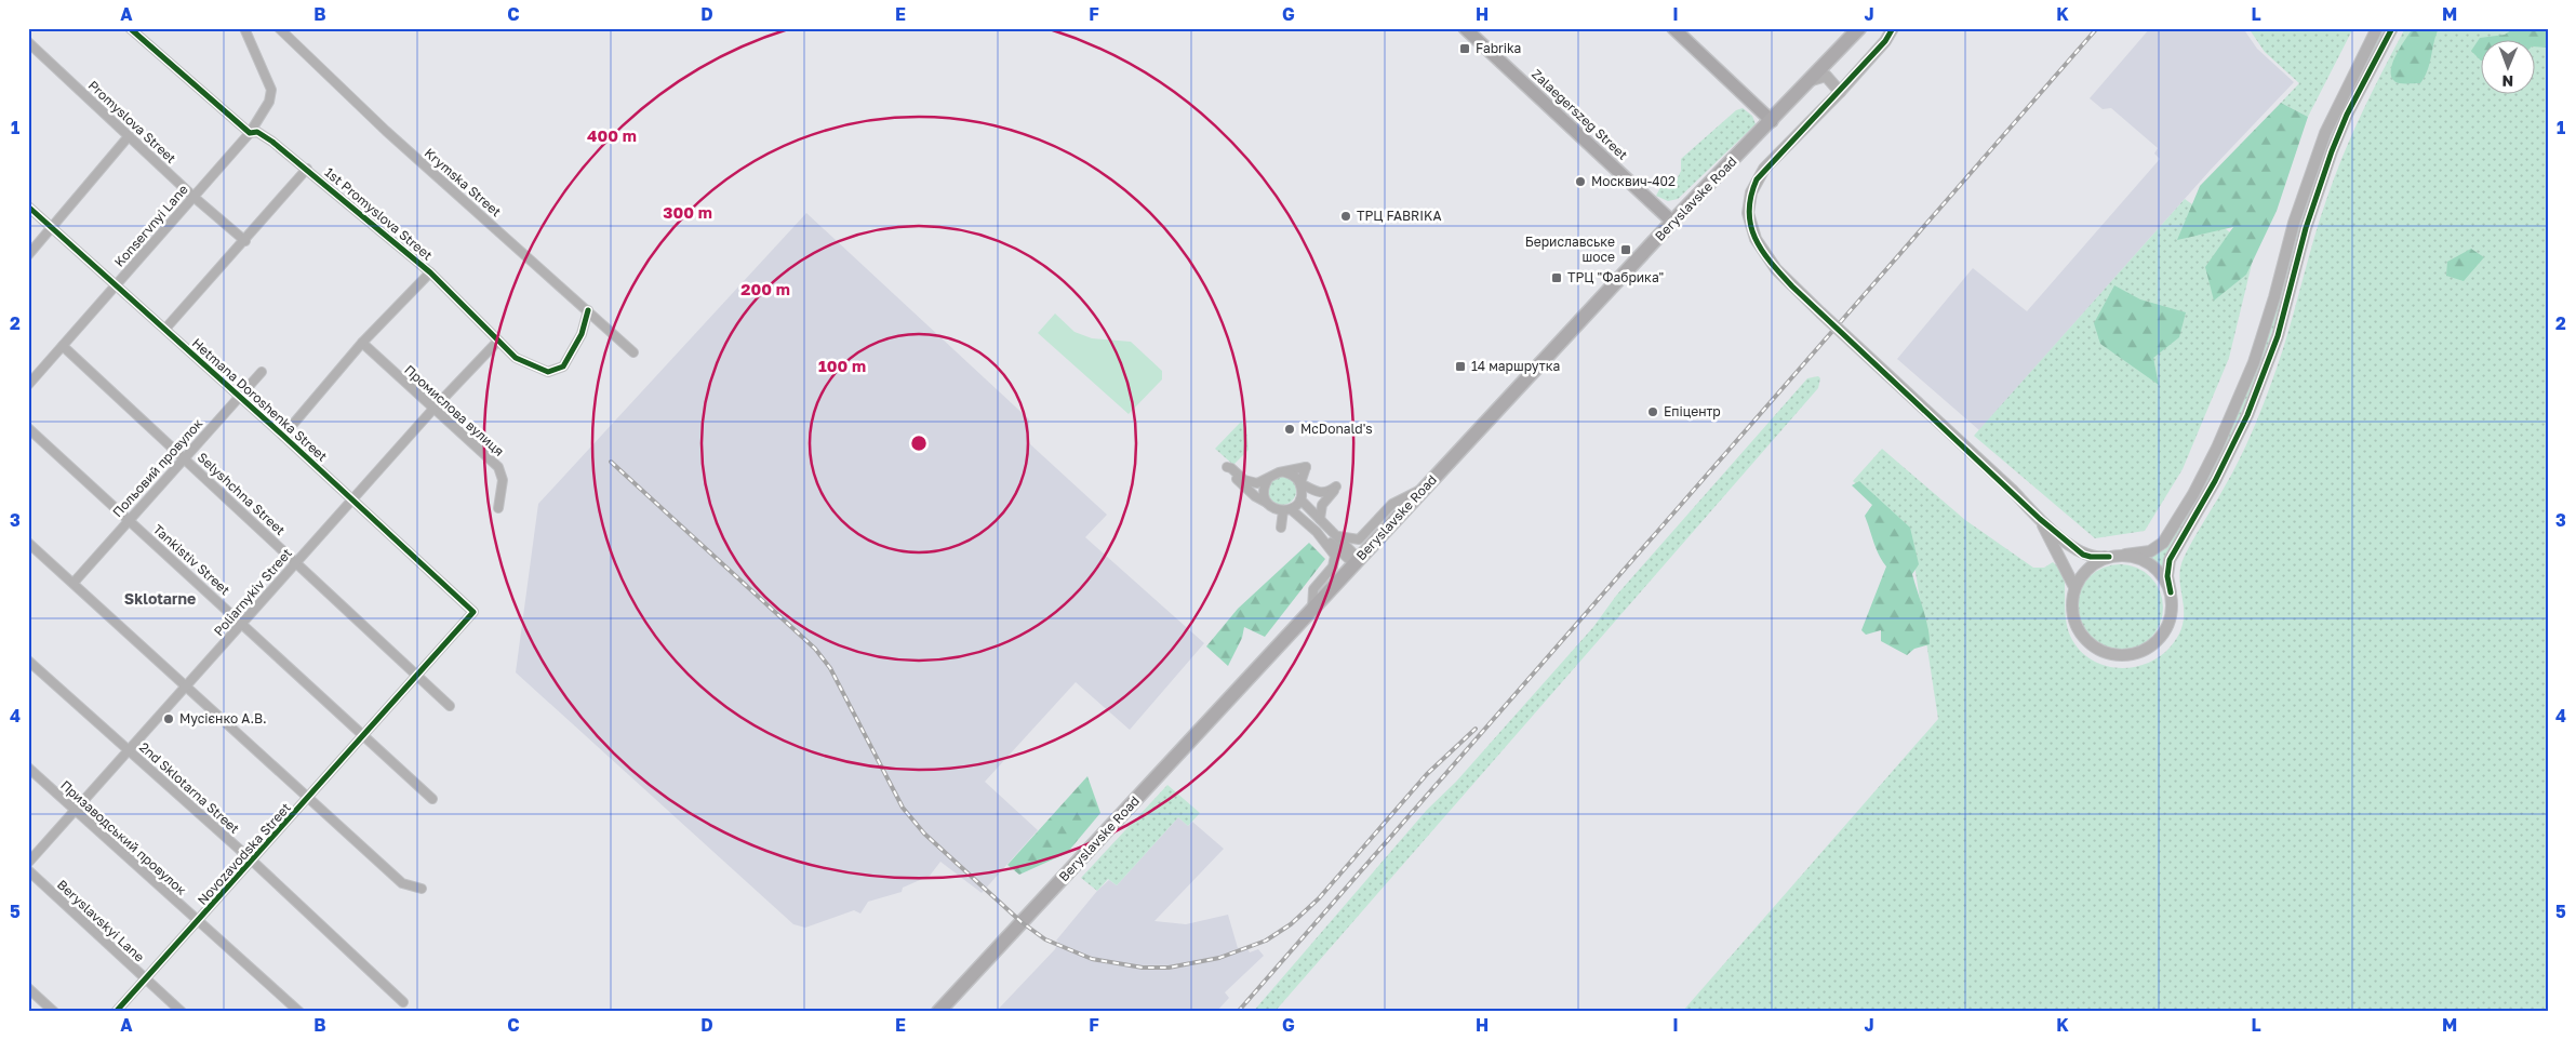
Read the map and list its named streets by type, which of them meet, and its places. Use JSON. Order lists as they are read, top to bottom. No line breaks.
{"streets":{"main road":["Zalaegerszeg Street","Beryslavske Road"],"street":["Promyslova Street","Krymska Street","1st Promyslova Street","Konservnyi Lane","Hetmana Doroshenka Street","Промислова вулиця","Польовий провулок","Selyshchna Street","Tankistiv Street","Poliarnykiv Street","2nd Sklotarna Street","Призаводський провулок","Novozavodska Street","Beryslavskyi Lane"]},"crossings":[["Zalaegerszeg Street","Beryslavske Road"],["Promyslova Street","Konservnyi Lane"],["Krymska Street","1st Promyslova Street"],["1st Promyslova Street","Konservnyi Lane"],["1st Promyslova Street","Poliarnykiv Street"],["Konservnyi Lane","Hetmana Doroshenka Street"],["Konservnyi Lane","Selyshchna Street"],["Hetmana Doroshenka Street","Польовий провулок"],["Hetmana Doroshenka Street","Poliarnykiv Street"],["Hetmana Doroshenka Street","Novozavodska Street"],["Промислова вулиця","Poliarnykiv Street"],["Польовий провулок","Selyshchna Street"],["Польовий провулок","Tankistiv Street"],["Selyshchna Street","Poliarnykiv Street"],["Selyshchna Street","Novozavodska Street"],["Tankistiv Street","Poliarnykiv Street"],["Tankistiv Street","Novozavodska Street"],["Poliarnykiv Street","2nd Sklotarna Street"],["Poliarnykiv Street","Призаводський провулок"],["2nd Sklotarna Street","Novozavodska Street"],["Призаводський провулок","Novozavodska Street"],["Novozavodska Street","Beryslavskyi Lane"]],"districts":["Sklotarne"],"places":{"transit":["Fabrika","Бериславське шосе","ТРЦ \"Фабрика\"","14 маршрутка"],"other":["Москвич-402","ТРЦ FABRIKA","Епіцентр","McDonald's","Мусієнко А.В."]},"north":"bottom","grid":{"columns":["A","B","C","D","E","F","G","H","I","J","K","L","M"],"rows":["1","2","3","4","5"]},"rings":["400 m","300 m","200 m","100 m"]}
